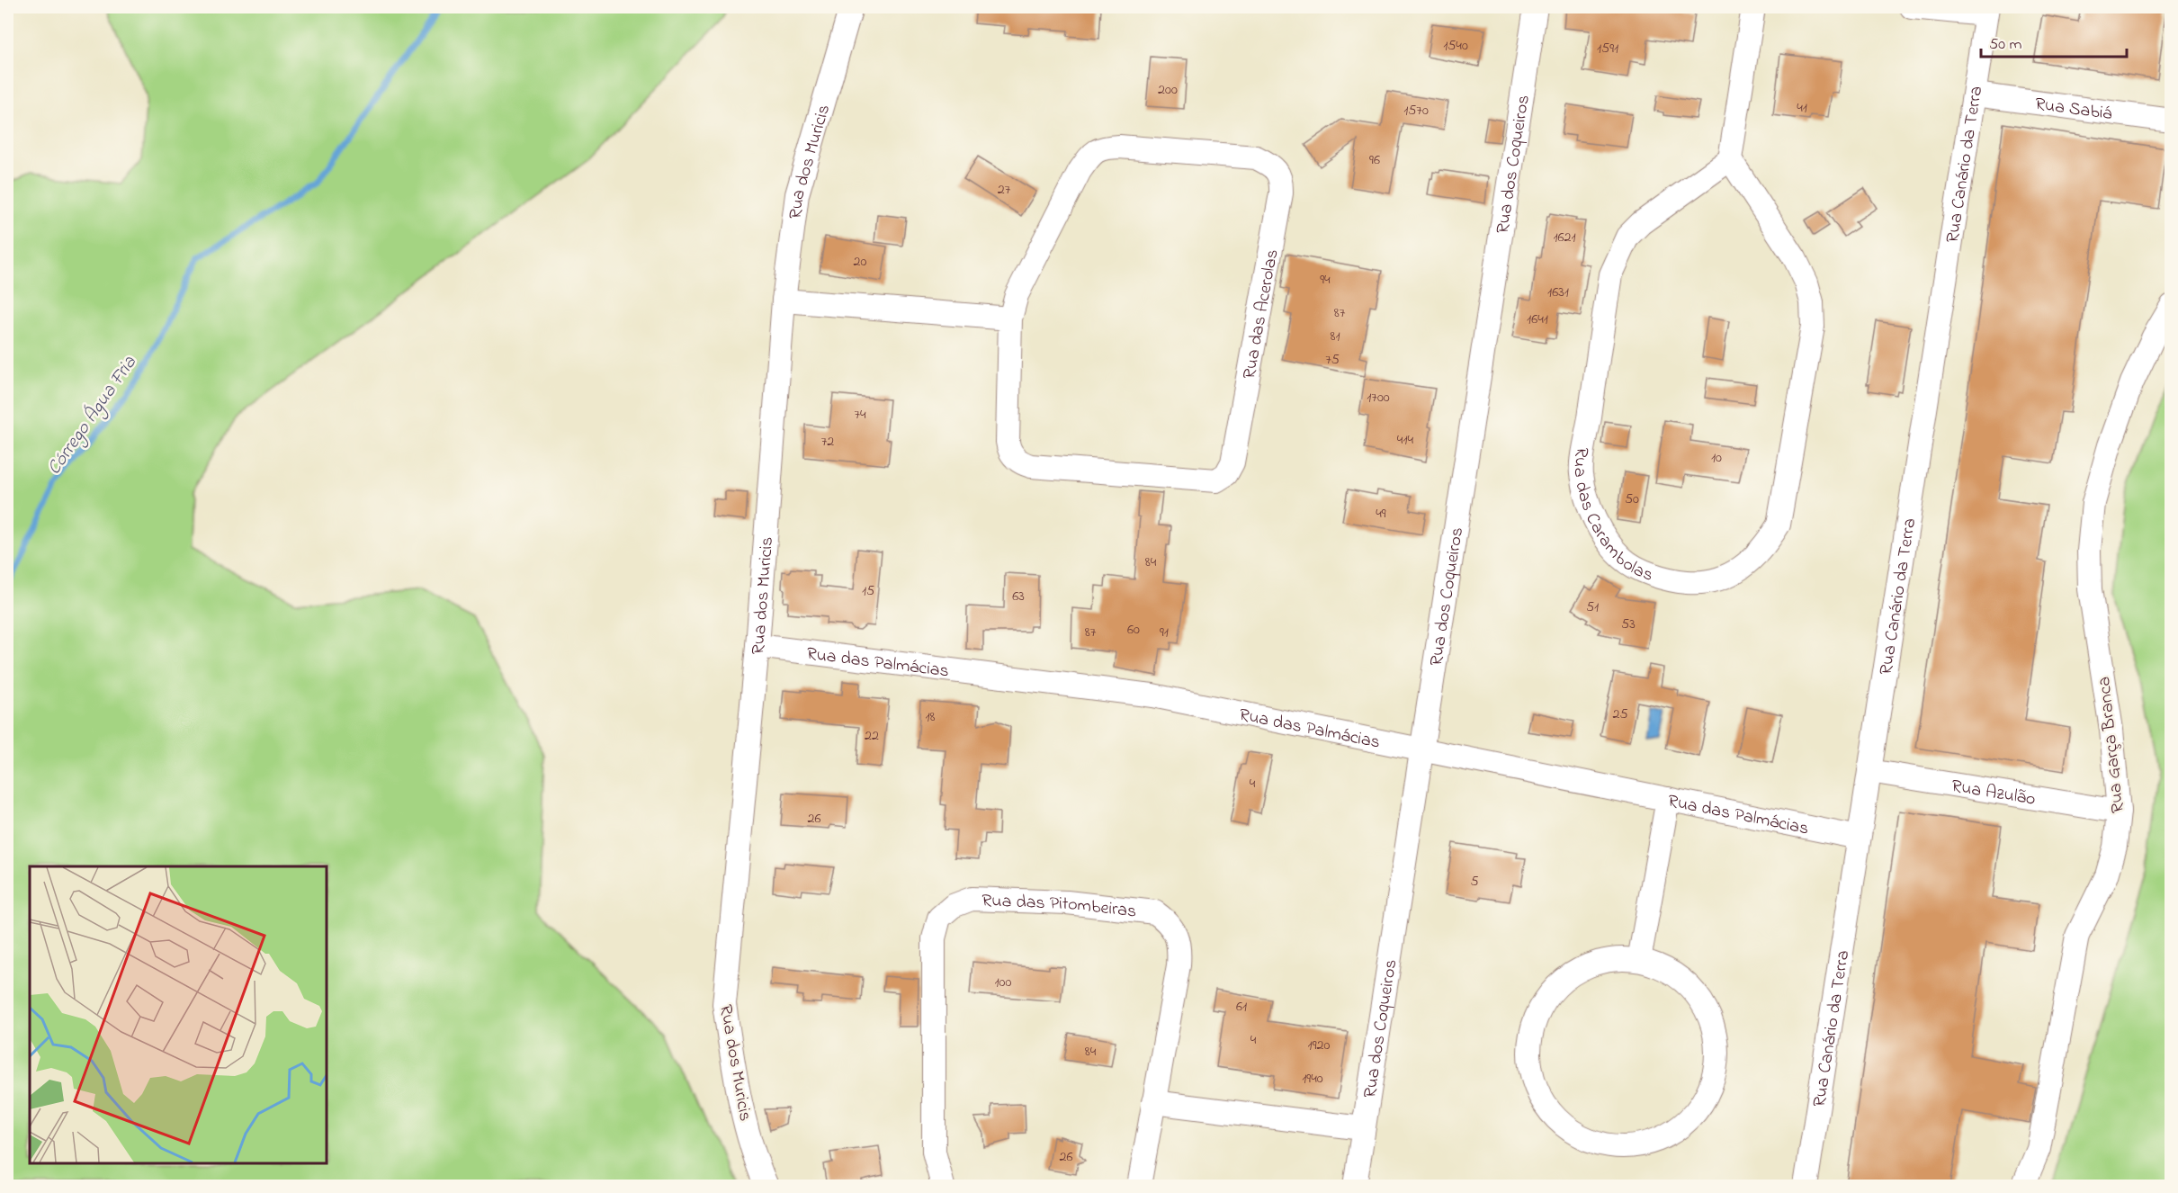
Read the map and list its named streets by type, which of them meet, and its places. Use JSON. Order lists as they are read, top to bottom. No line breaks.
{"streets":{"street":["Rua Sabiá","Rua dos Muricis","Rua dos Coqueiros","Rua Canário da Terra","Rua das Acerolas","Rua das Carambolas","Rua das Palmácias","Rua Garça Branca","Rua Azulão","Rua das Pitombeiras"]},"crossings":[["Rua Sabiá","Rua Canário da Terra"],["Rua dos Muricis","Rua das Palmácias"],["Rua dos Coqueiros","Rua das Palmácias"],["Rua Canário da Terra","Rua das Palmácias"],["Rua Canário da Terra","Rua Azulão"],["Rua Garça Branca","Rua Azulão"]],"water":["Córrego Água Fria"],"house_numbers":["1540","1591","200","41","1570","96","27","1621","20","94","1631","87","1641","81","75","1700","74","414","72","10","50","49","84","15","63","51","53","60","87","91","25","18","22","4","26","5","100","61","4","1920","84","1940","26"],"scale_bar":"50 m"}
